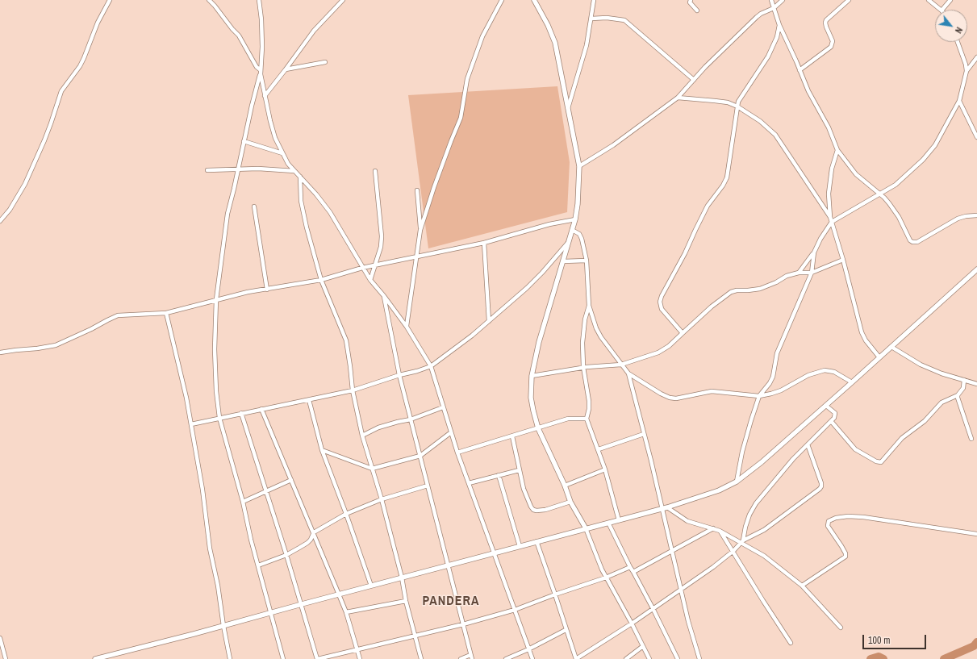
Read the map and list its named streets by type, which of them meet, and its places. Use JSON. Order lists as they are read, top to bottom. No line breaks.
{"districts":["PANDERA"],"scale_bar":"100 m","north":"bottom right"}
